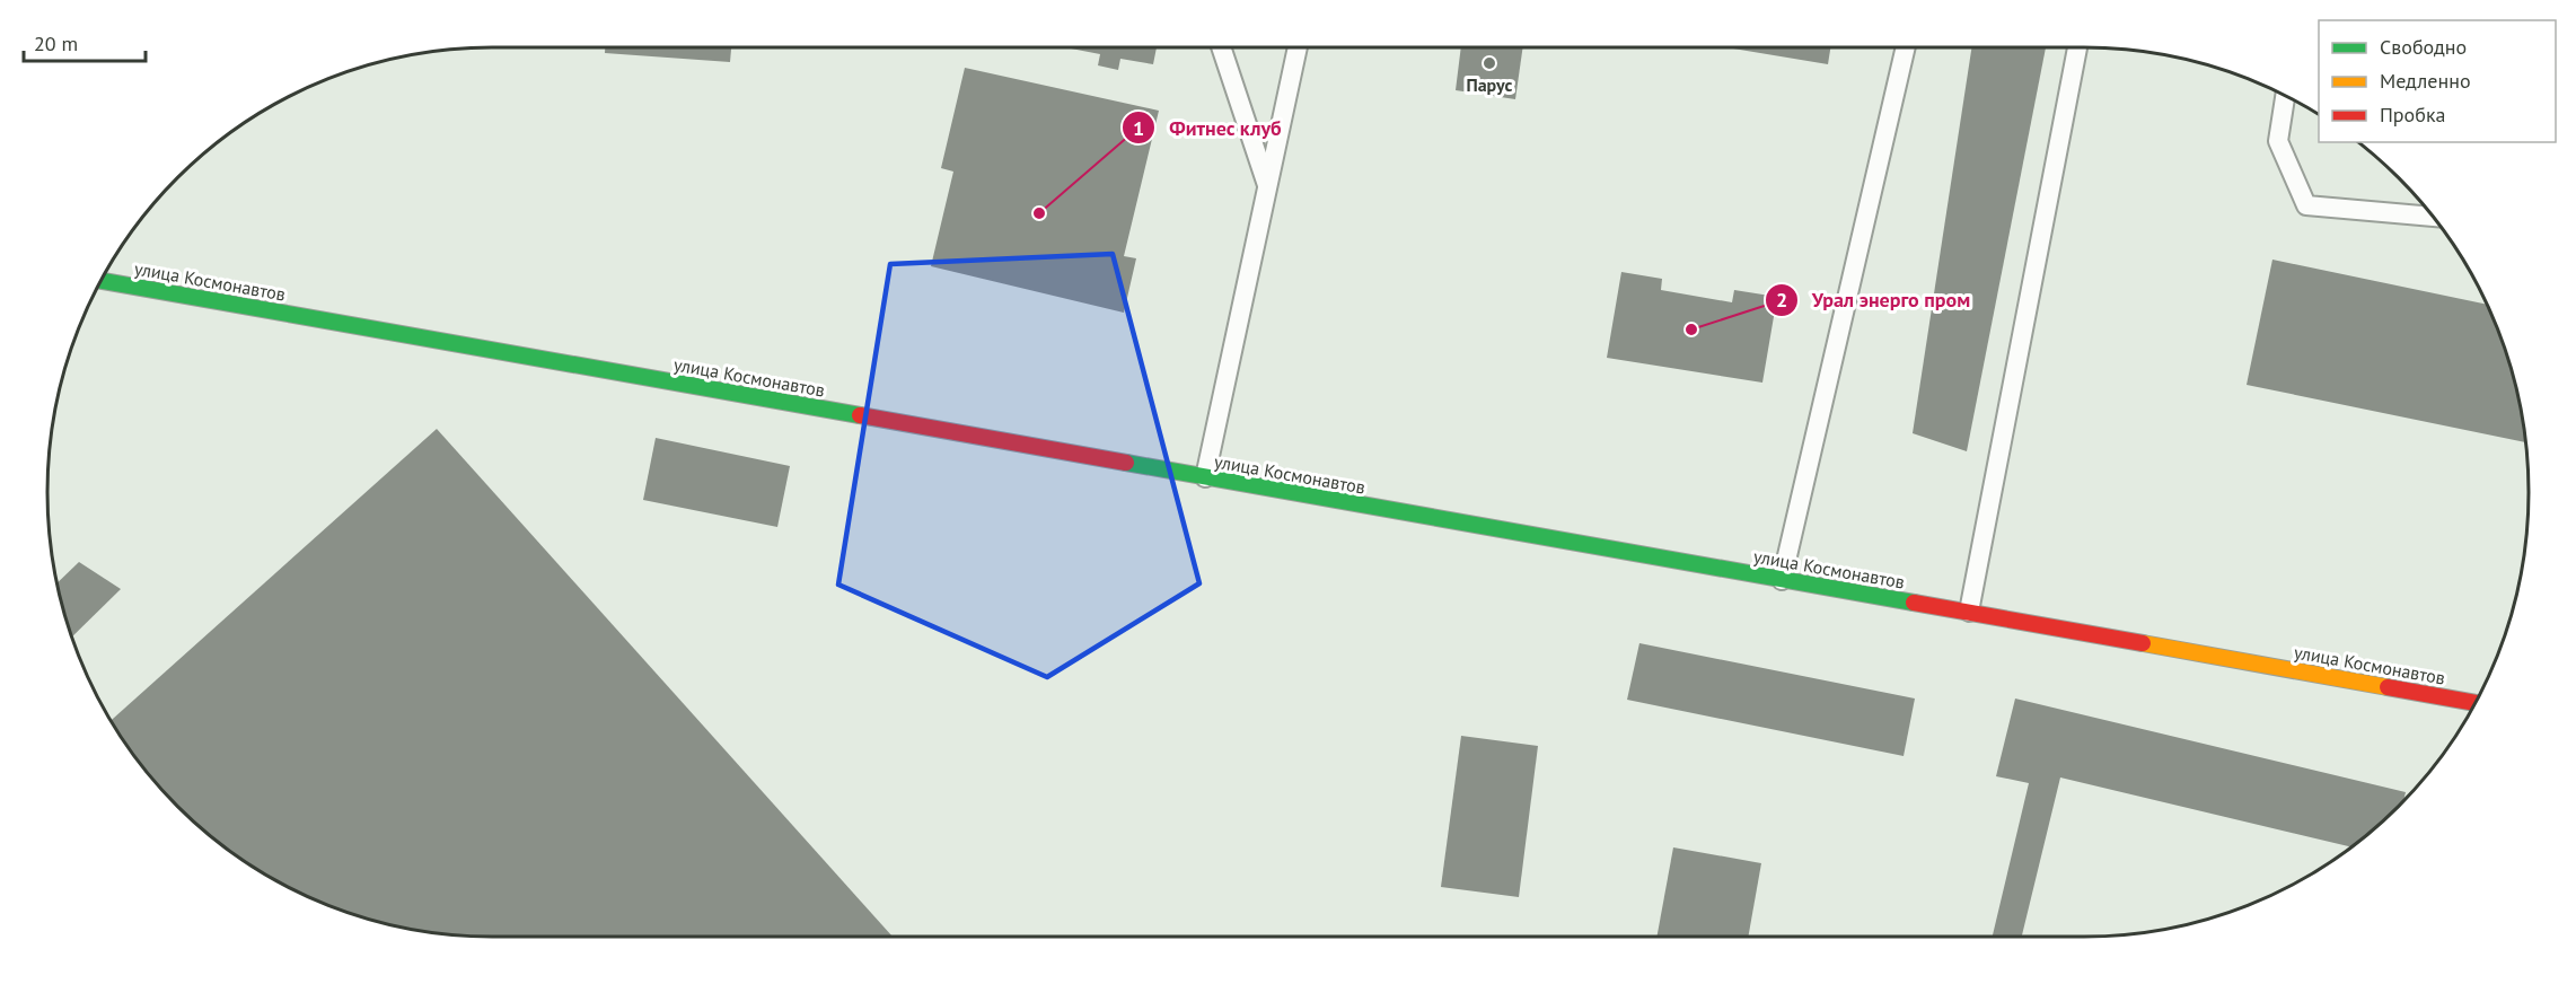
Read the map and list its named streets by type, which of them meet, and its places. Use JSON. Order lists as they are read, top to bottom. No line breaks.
{"streets":{"main road":["улица Космонавтов"]},"places":["Парус","Фитнес клуб","Урал энерго пром"],"legend":["Свободно","Медленно","Пробка"],"scale_bar":"20 m"}
